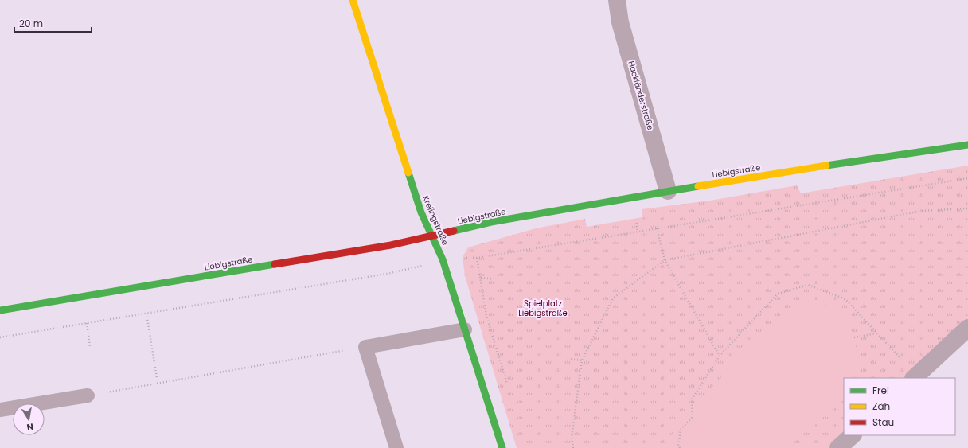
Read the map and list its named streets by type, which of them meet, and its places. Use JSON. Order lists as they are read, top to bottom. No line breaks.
{"streets":{"street":["Hackländerstraße","Liebigstraße","Krelingstraße"]},"crossings":[["Hackländerstraße","Liebigstraße"],["Liebigstraße","Krelingstraße"]],"parks":["Spielplatz Liebigstraße"],"legend":["Frei","Zäh","Stau"],"scale_bar":"20 m","north":"bottom"}
